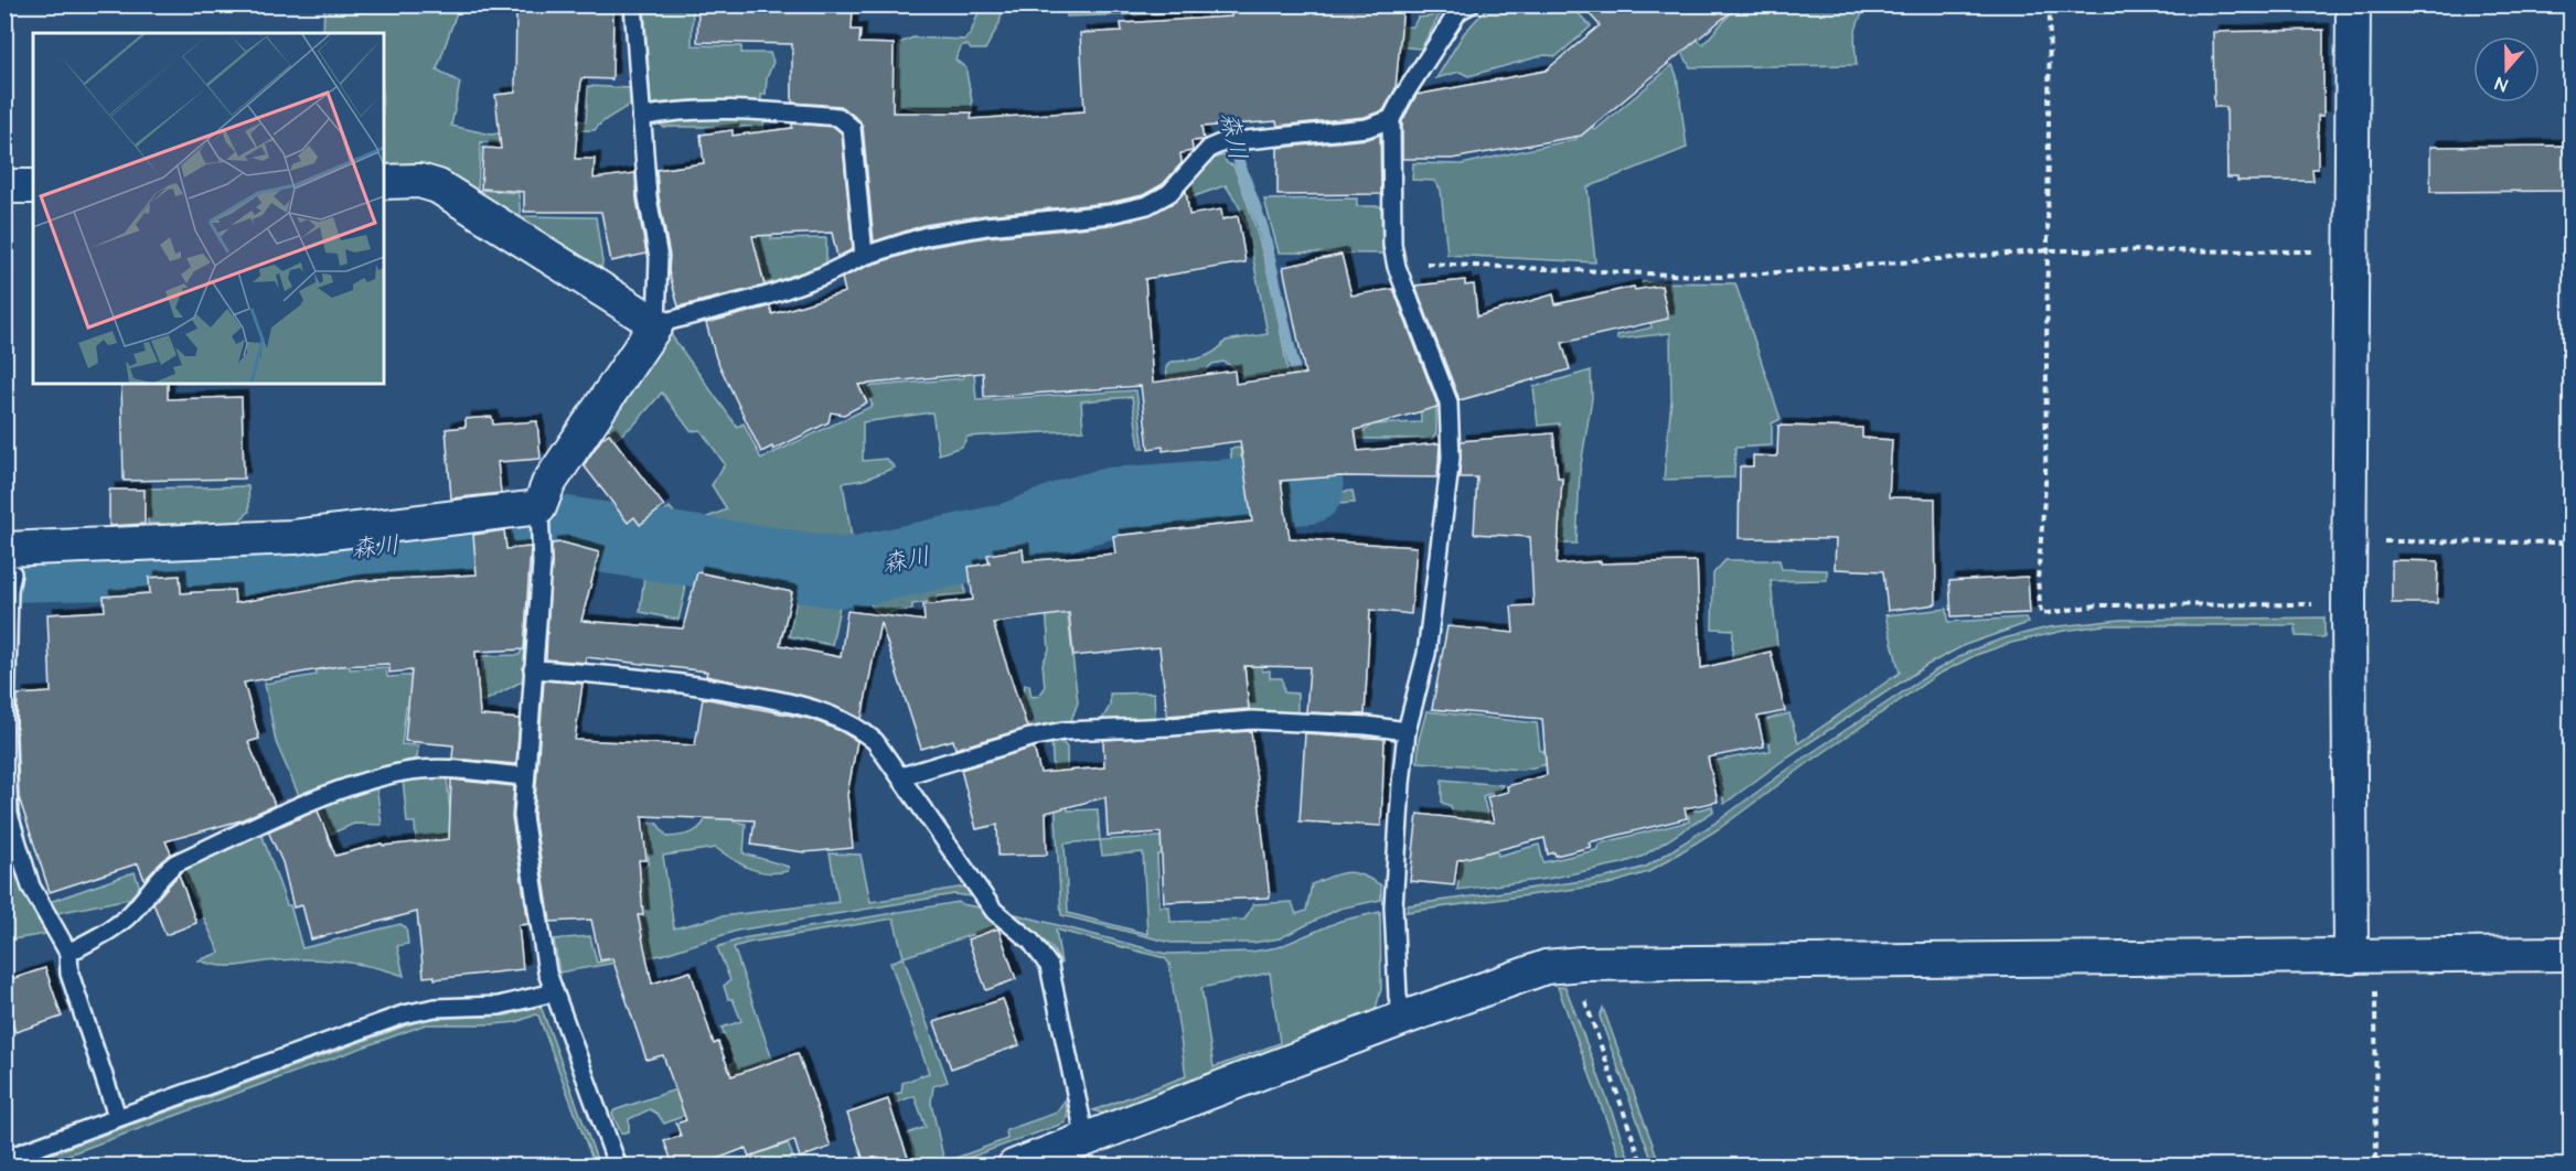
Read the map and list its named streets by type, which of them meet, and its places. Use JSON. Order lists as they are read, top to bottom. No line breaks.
{"water":["森川"],"north":"bottom"}
